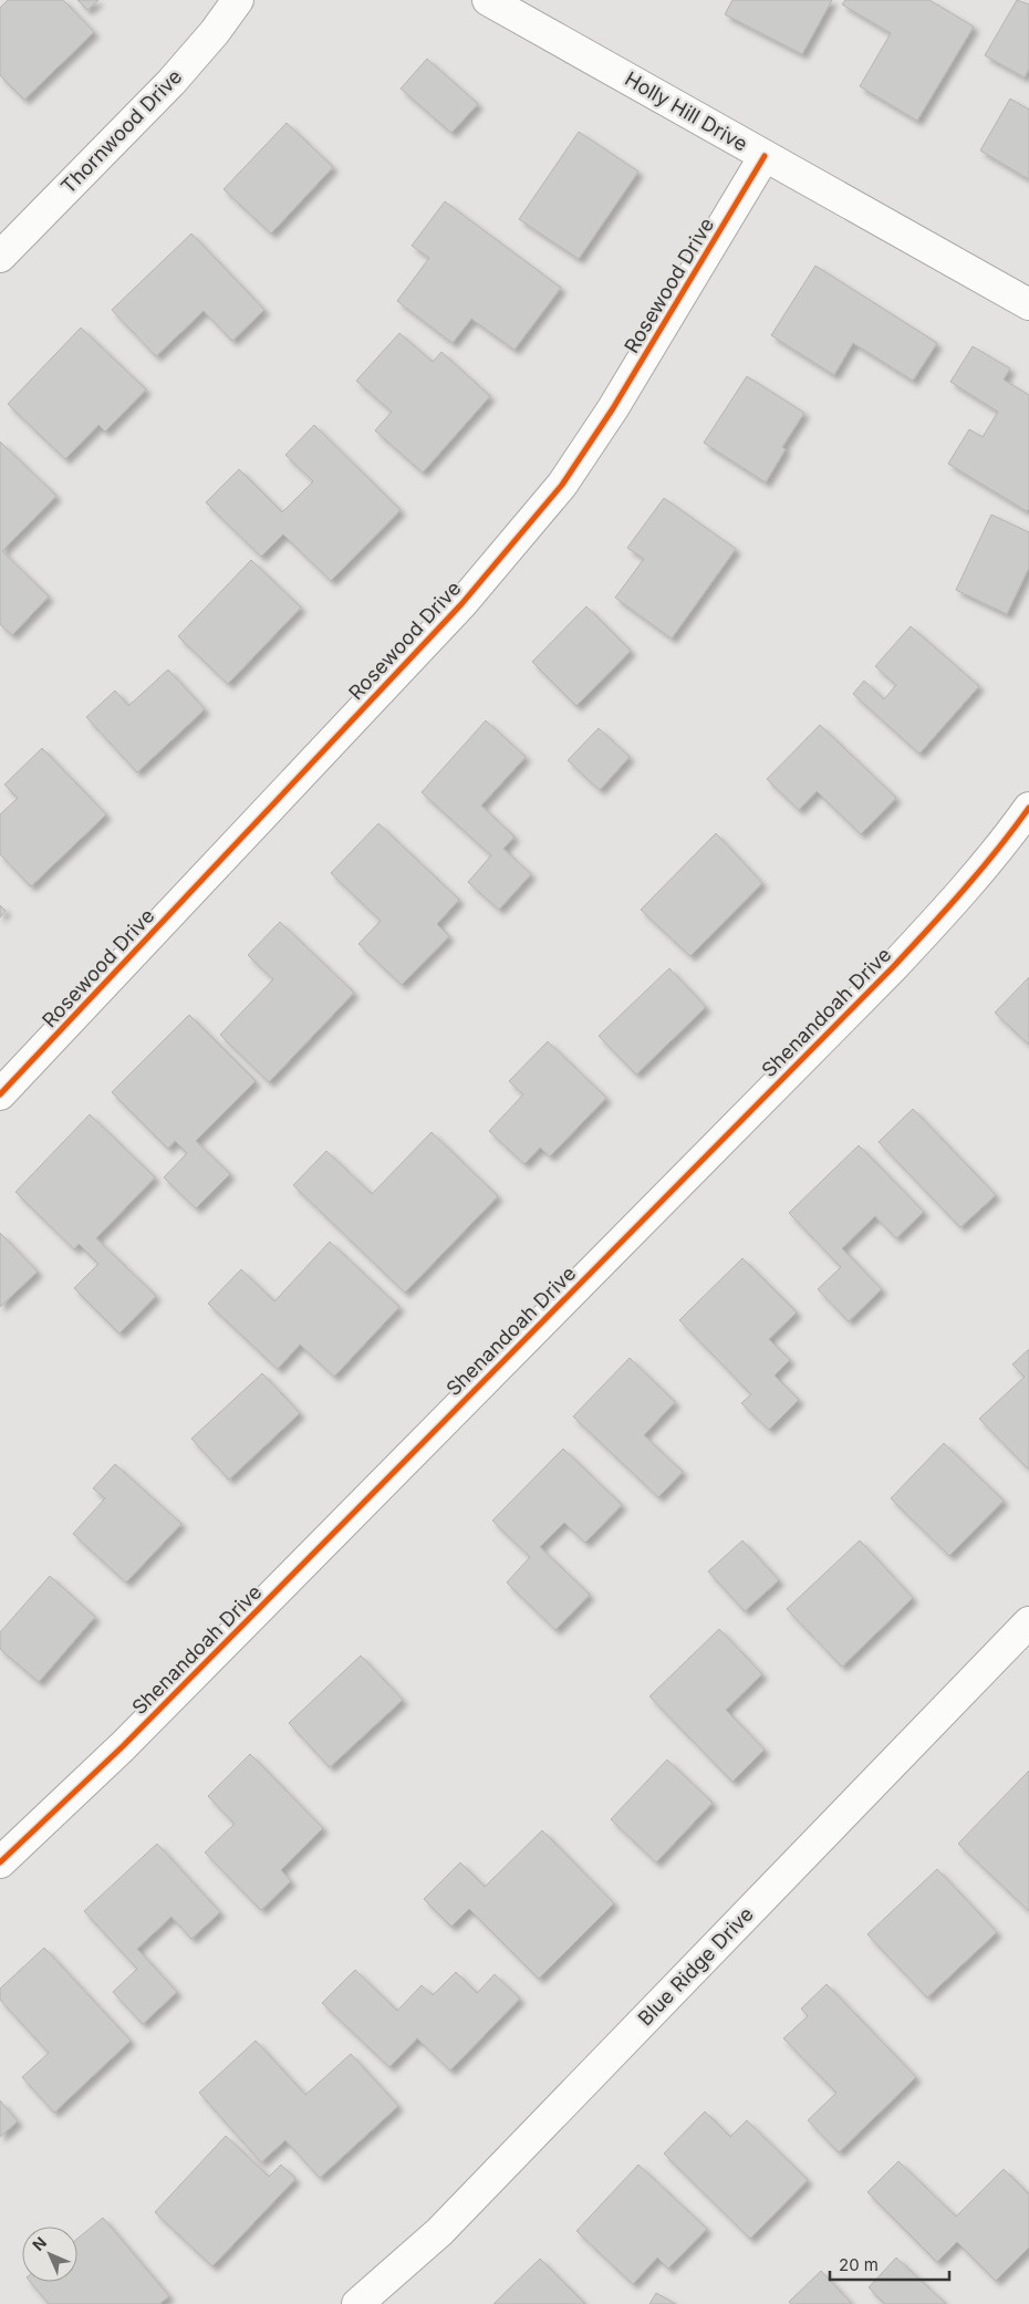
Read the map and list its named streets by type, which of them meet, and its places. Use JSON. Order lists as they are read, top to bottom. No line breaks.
{"streets":{"street":["Holly Hill Drive","Thornwood Drive","Rosewood Drive","Shenandoah Drive","Blue Ridge Drive"]},"crossings":[["Holly Hill Drive","Rosewood Drive"]],"scale_bar":"20 m","north":"top left"}
